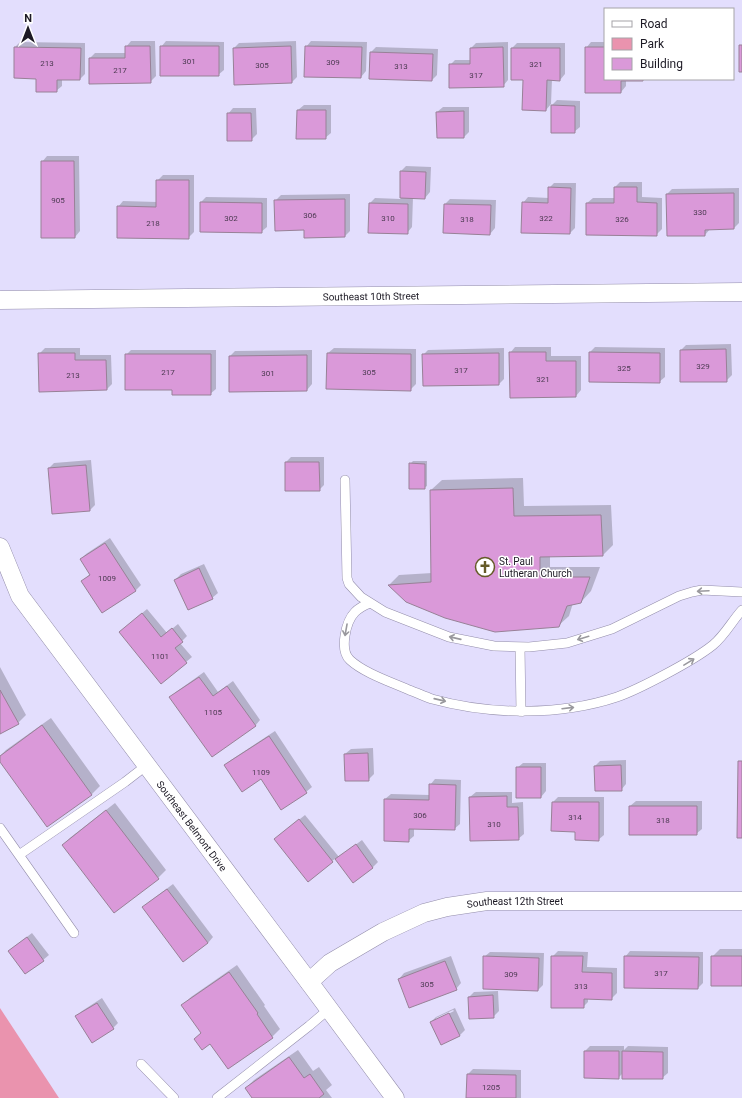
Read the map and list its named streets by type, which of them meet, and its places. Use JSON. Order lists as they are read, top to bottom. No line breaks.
{"streets":{"street":["Southeast 10th Street","Southeast Belmont Drive","Southeast 12th Street"]},"crossings":[["Southeast Belmont Drive","Southeast 12th Street"]],"places":{"church":["St. Paul Lutheran Church"]},"house_numbers":["301","309","213","321","305","313","217","317","905","330","306","302","310","322","318","326","218","329","325","317","217","305","301","213","321","1009","1101","1105","1109","306","314","318","310","317","309","305","313","1205"],"legend":["Road","Park","Building"],"north":"top"}
